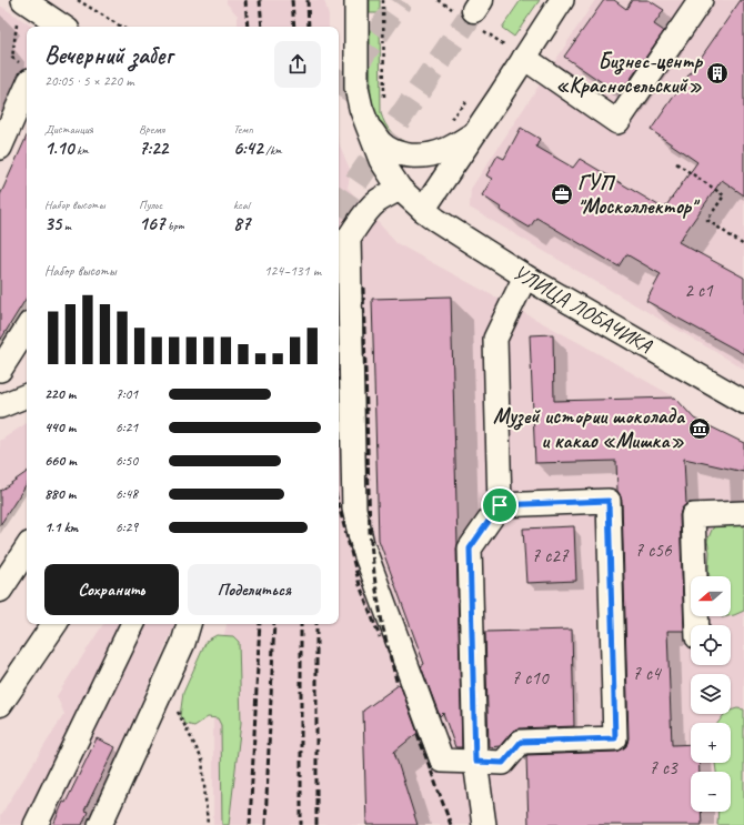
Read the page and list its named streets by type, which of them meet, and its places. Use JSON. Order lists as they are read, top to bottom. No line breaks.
{"streets":{"street":["УЛИЦА ЛОБАЧИКА"]},"places":{"building":["Бизнес-центр «Красносельский»"],"office":["ГУП \"Москоллектор\""],"museum":["Музей истории шоколада и какао «Мишка»"]},"house_numbers":["2 с1","7 с56","7 с27","7 с4","7 с10","7 с3"],"north":"left","page":{"heading":["Вечерний забег","20:05 · 5 × 220 m"],"stats":[["Дистанция","1.10 km"],["Время","7:22"],["Темп","6:42 /km"],["Набор высоты","35 m"],["Пульс","167 bpm"],["kcal","87"]],"chart":["Набор высоты","124–131 m"],"list":[{"name":"220 m","note":"7:01"},{"name":"440 m","note":"6:21"},{"name":"660 m","note":"6:50"},{"name":"880 m","note":"6:48"},{"name":"1.1 km","note":"6:29"}],"buttons":["Сохранить","Поделиться"],"map_buttons":["+","−"]}}
